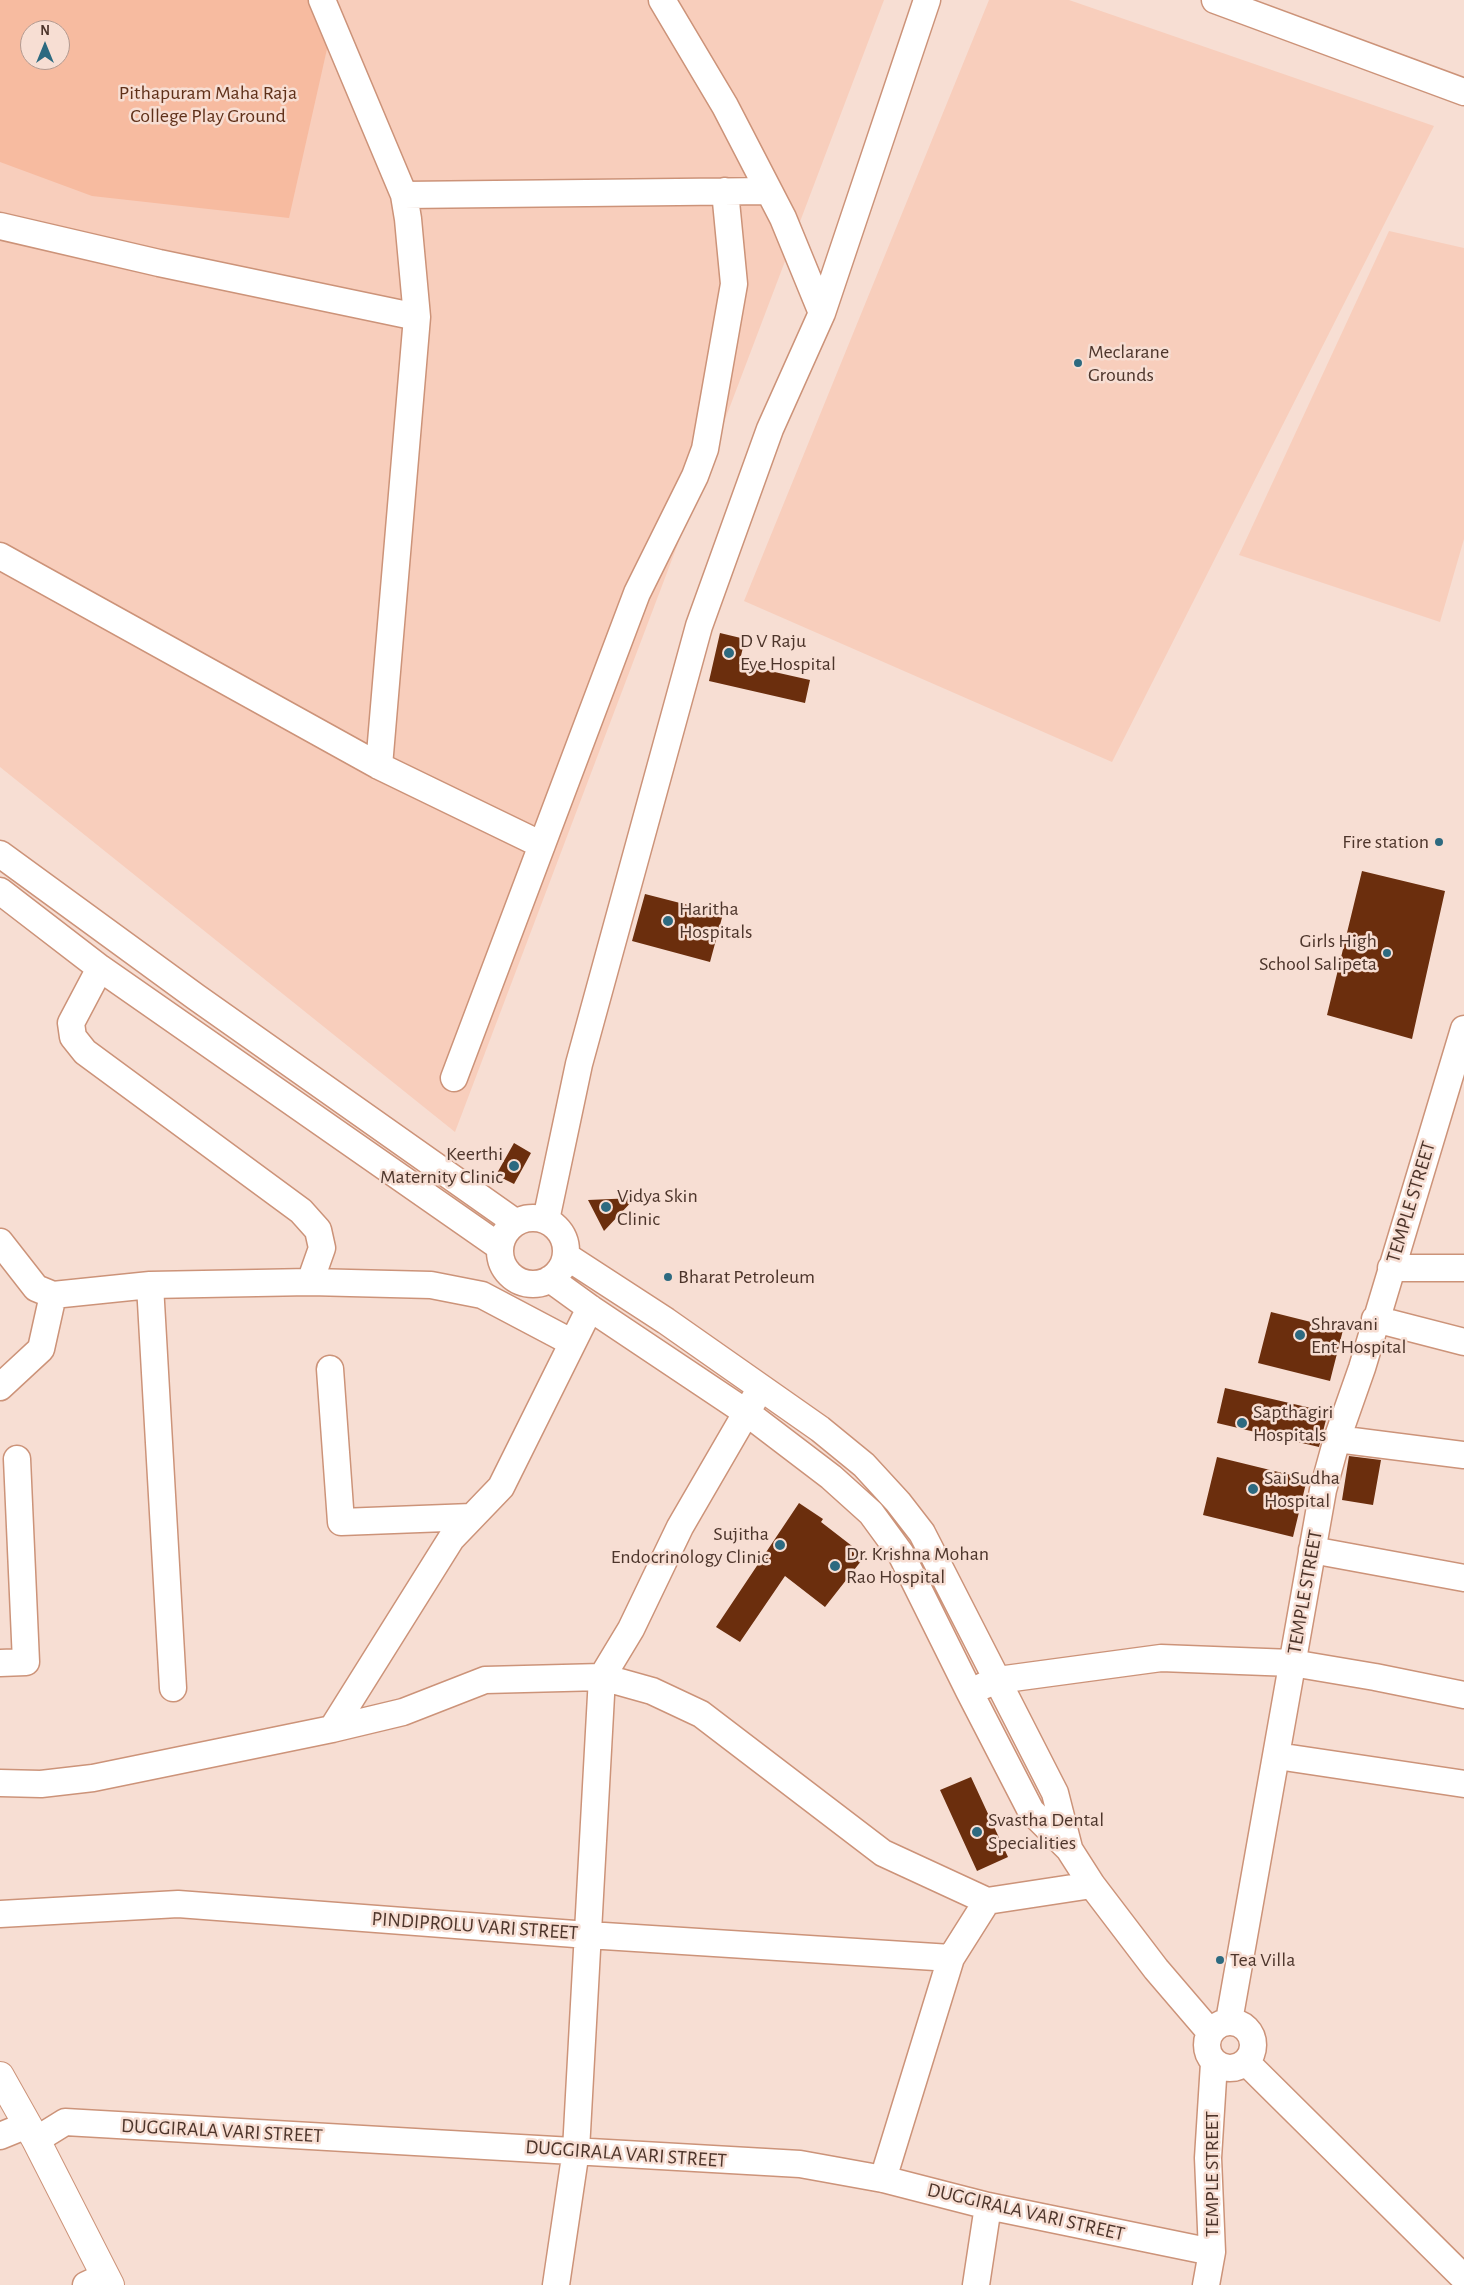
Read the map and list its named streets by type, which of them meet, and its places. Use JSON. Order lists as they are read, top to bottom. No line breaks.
{"streets":{"street":["TEMPLE STREET","PINDIPROLU VARI STREET","DUGGIRALA VARI STREET"]},"crossings":[["TEMPLE STREET","DUGGIRALA VARI STREET"]],"parks":["Pithapuram Maha Raja College Play Ground"],"places":["Meclarane Grounds","D V Raju Eye Hospital","Fire station","Haritha Hospitals","Girls High School Salipeta","Keerthi Maternity Clinic","Vidya Skin Clinic","Bharat Petroleum","Shravani Ent Hospital","Sapthagiri Hospitals","Sai Sudha Hospital","Sujitha Endocrinology Clinic","Dr. Krishna Mohan Rao Hospital","Svastha Dental Specialities","Tea Villa"],"north":"top"}
